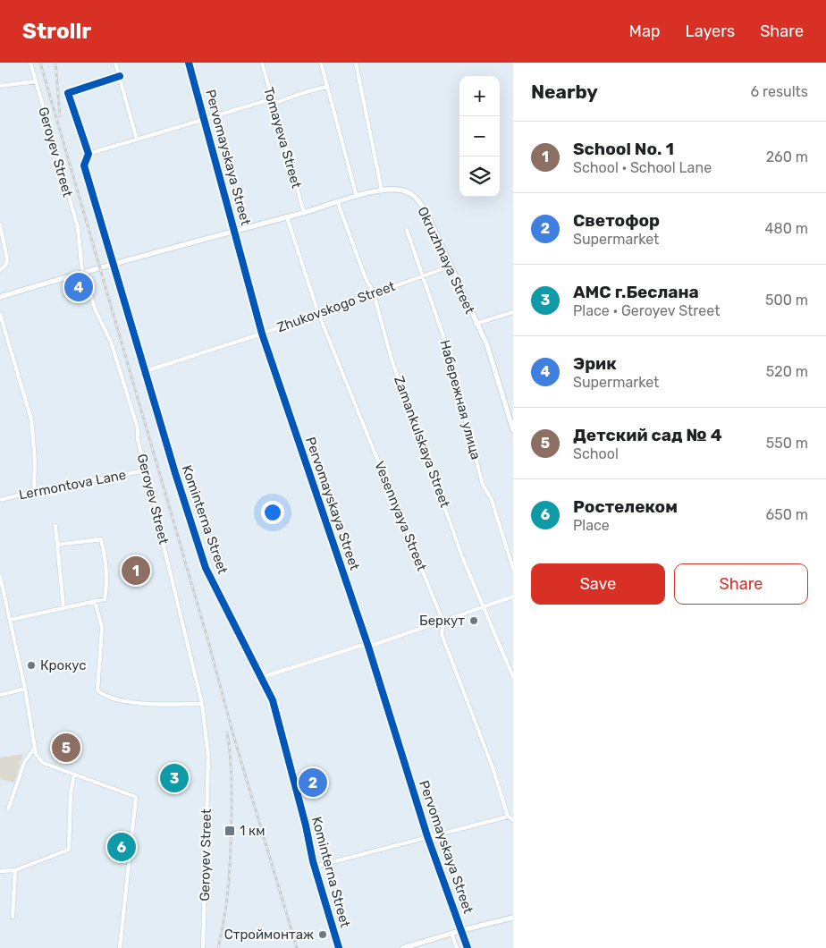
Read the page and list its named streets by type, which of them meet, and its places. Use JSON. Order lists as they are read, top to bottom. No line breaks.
{"streets":{"street":["Tomayeva Street","Geroyev Street","Pervomayskaya Street","Okruzhnaya Street","Zhukovskogo Street","Набережная улица","Zamankulskaya Street","Lermontova Lane","Vesennyaya Street","Kominterna Street"]},"crossings":[["Tomayeva Street","Okruzhnaya Street"],["Geroyev Street","Okruzhnaya Street"],["Geroyev Street","Lermontova Lane"],["Pervomayskaya Street","Okruzhnaya Street"],["Pervomayskaya Street","Zhukovskogo Street"],["Okruzhnaya Street","Zhukovskogo Street"],["Okruzhnaya Street","Zamankulskaya Street"],["Okruzhnaya Street","Vesennyaya Street"],["Okruzhnaya Street","Kominterna Street"],["Zhukovskogo Street","Набережная улица"],["Zhukovskogo Street","Zamankulskaya Street"],["Zhukovskogo Street","Vesennyaya Street"],["Zhukovskogo Street","Kominterna Street"]],"places":{"other":["Беркут","Крокус","Строймонтаж"],"transit":["1 км"]},"page":{"header":"Strollr","nav":["Map","Layers","Share"],"heading":["Nearby","6 results"],"map_buttons":["+","−"],"list":[{"mark":"1","name":"School No. 1","note":"School · School Lane","value":"260 m"},{"mark":"2","name":"Светофор","note":"Supermarket","value":"480 m"},{"mark":"3","name":"АМС г.Беслана","note":"Place · Geroyev Street","value":"500 m"},{"mark":"4","name":"Эрик","note":"Supermarket","value":"520 m"},{"mark":"5","name":"Детский сад № 4","note":"School","value":"550 m"},{"mark":"6","name":"Ростелеком","note":"Place","value":"650 m"}],"pins":["4","1","5","3","2","6"],"buttons":["Save","Share"]}}
